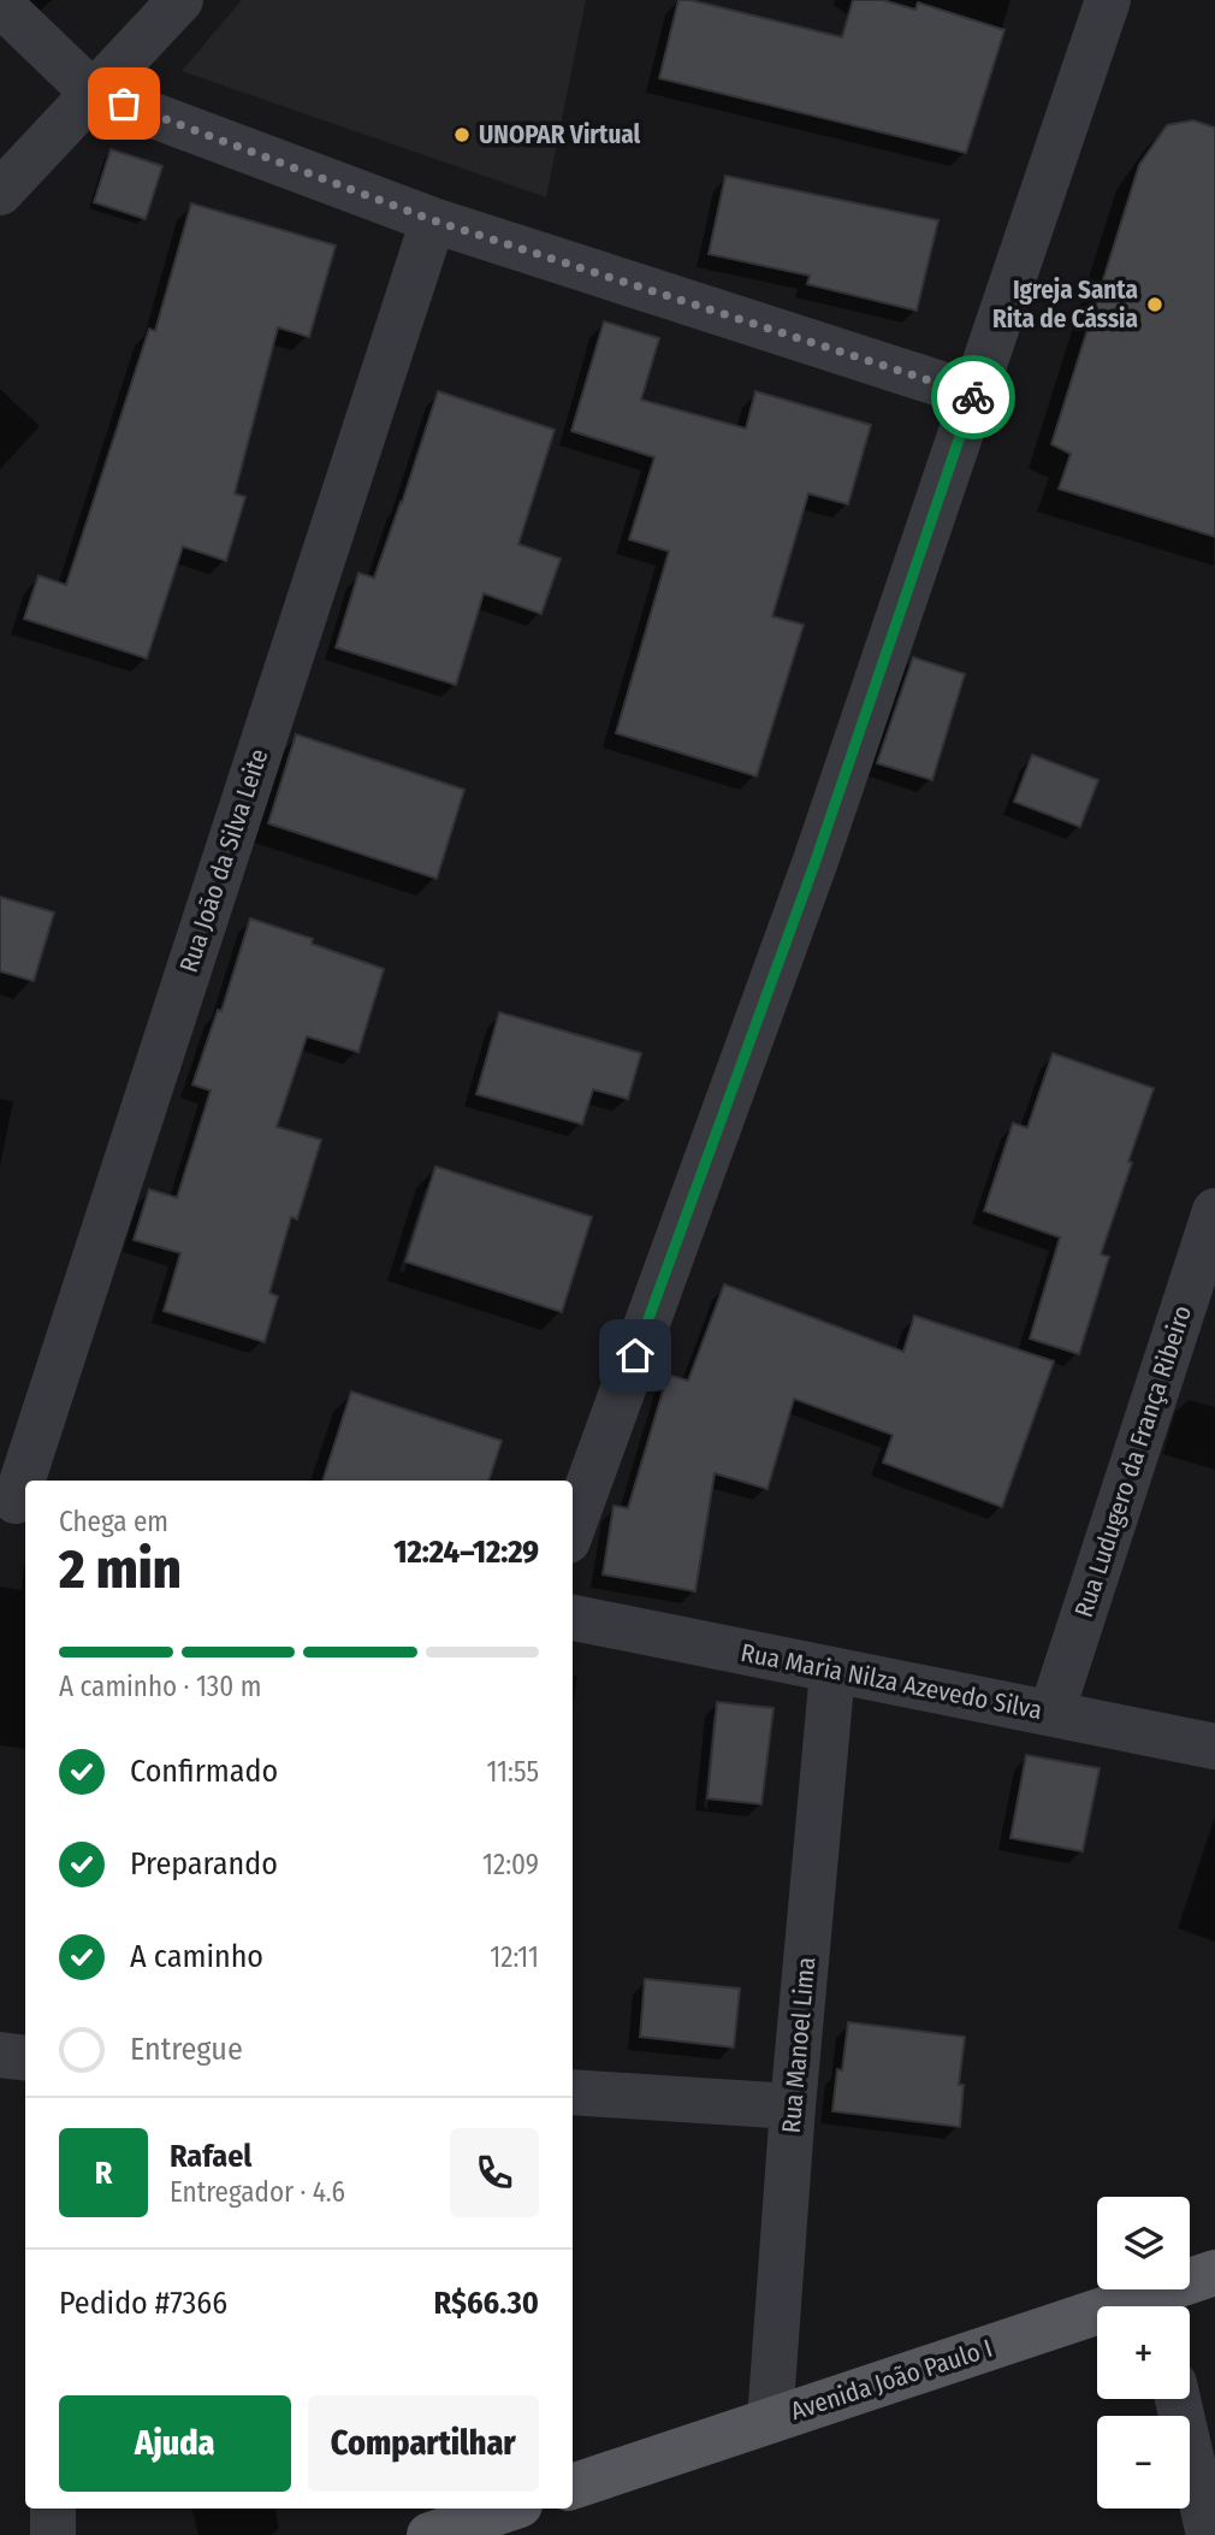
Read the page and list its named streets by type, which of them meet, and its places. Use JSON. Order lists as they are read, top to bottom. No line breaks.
{"streets":{"main road":["Avenida João Paulo I"],"street":["Rua João da Silva Leite","Rua Ludugero da França Ribeiro","Rua Maria Nilza Azevedo Silva","Rua Manoel Lima"]},"crossings":[["Rua Ludugero da França Ribeiro","Rua Maria Nilza Azevedo Silva"],["Rua Maria Nilza Azevedo Silva","Rua Manoel Lima"],["Rua Manoel Lima","Avenida João Paulo I"]],"places":["UNOPAR Virtual","Igreja Santa Rita de Cássia"],"page":{"heading":["2 min","Chega em","12:24–12:29"],"panel":["Rafael","Entregador · 4.6","Pedido #7366","R$66.30"],"bar":"A caminho · 130 m","list":[["Confirmado","11:55"],["Preparando","12:09"],["A caminho","12:11"],"Entregue"],"round":"R","map_buttons":["+","−"],"buttons":["Ajuda","Compartilhar"]}}
